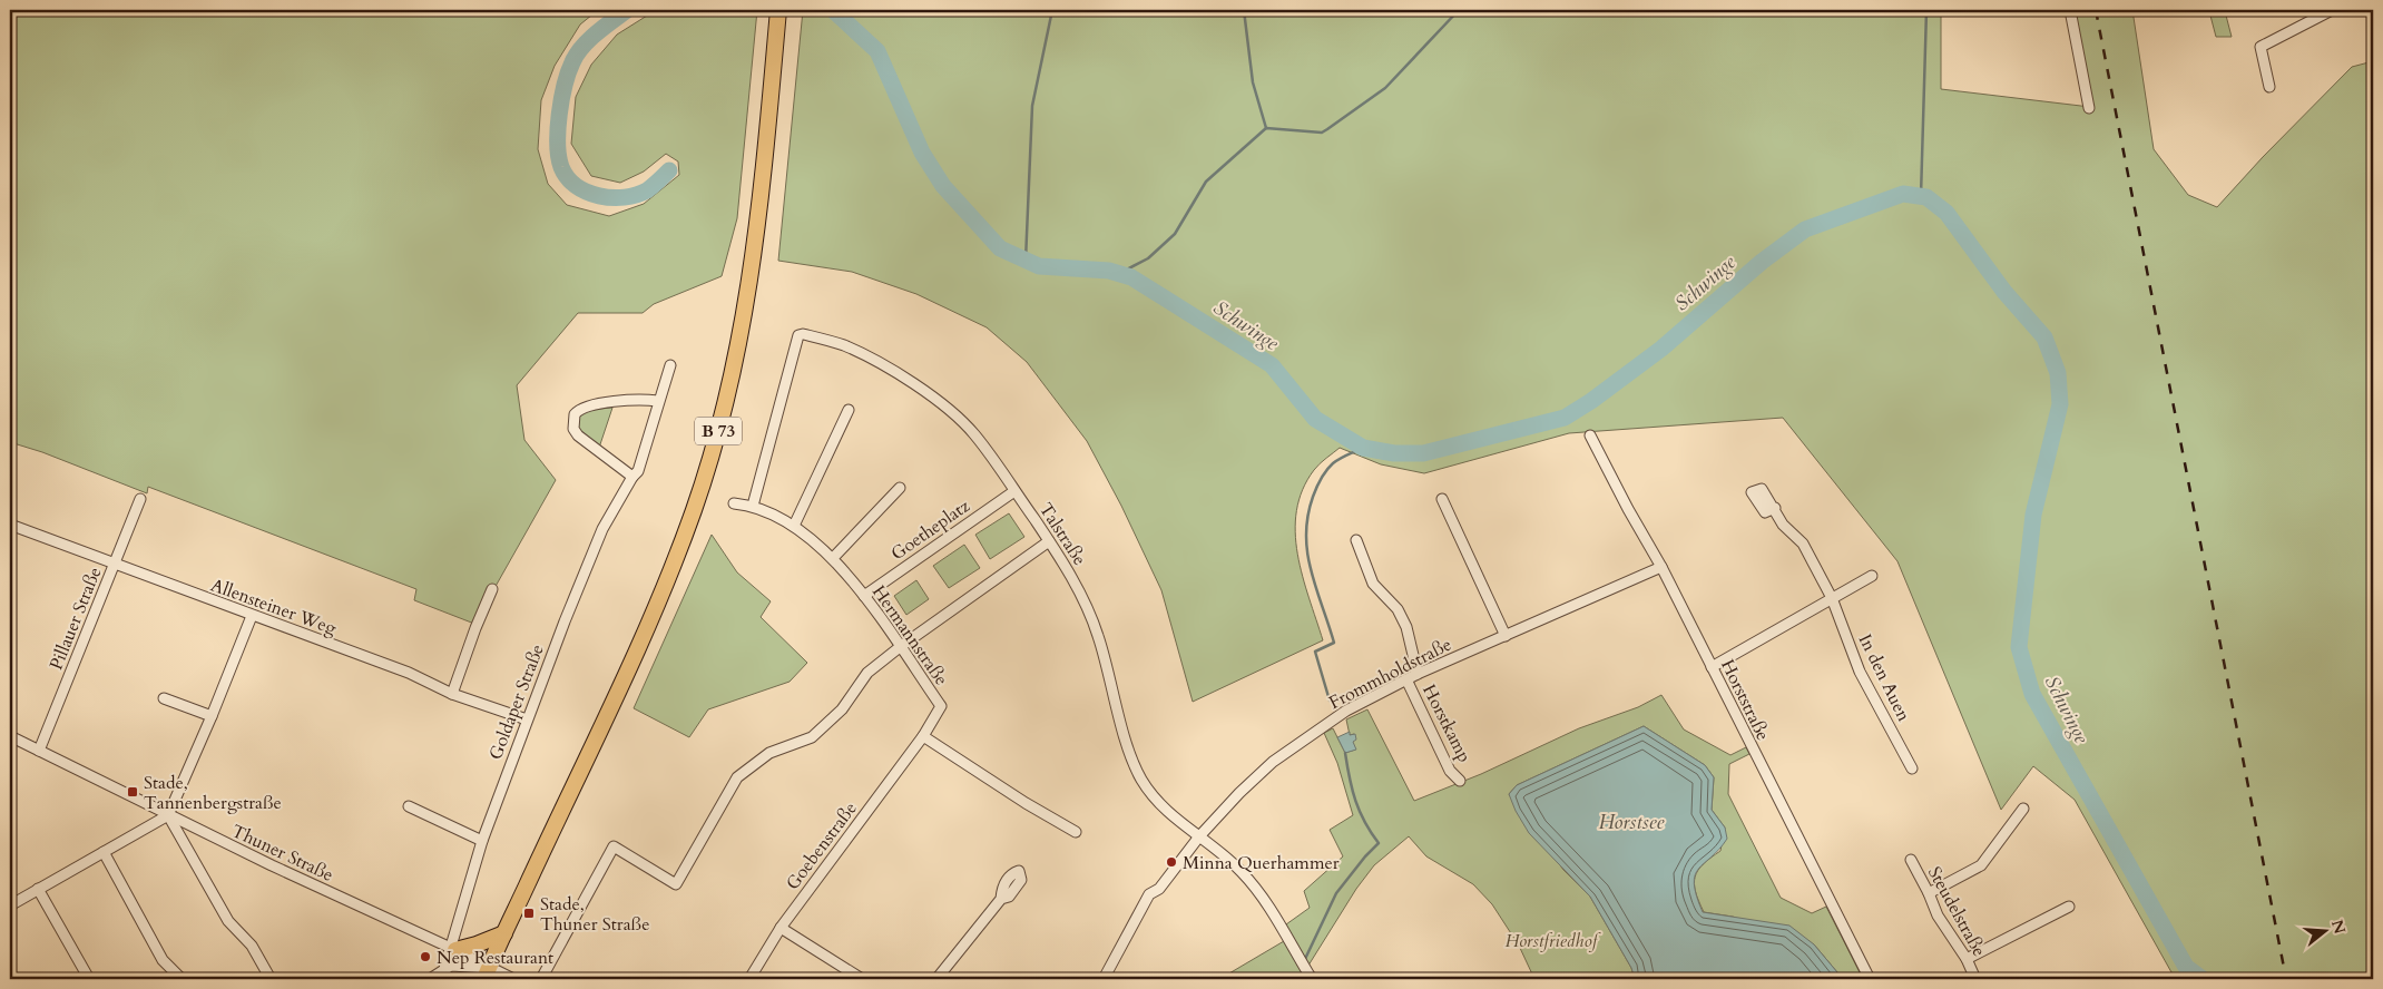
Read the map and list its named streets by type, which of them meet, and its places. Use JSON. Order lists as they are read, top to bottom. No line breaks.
{"streets":{"main road":["B 73"],"street":["Goetheplatz","Talstraße","Allensteiner Weg","Pillauer Straße","Hermannstraße","Frommholdstraße","In den Auen","Horststraße","Goldaper Straße","Horstkamp","Goebenstraße","Thuner Straße","Steudelstraße"]},"crossings":[["B 73","Thuner Straße"],["Goetheplatz","Talstraße"],["Goetheplatz","Hermannstraße"],["Talstraße","Hermannstraße"],["Talstraße","Frommholdstraße"],["Allensteiner Weg","Pillauer Straße"],["Allensteiner Weg","Goldaper Straße"],["Pillauer Straße","Thuner Straße"],["Hermannstraße","Goebenstraße"],["Frommholdstraße","Horststraße"],["Frommholdstraße","Horstkamp"],["Goldaper Straße","Thuner Straße"]],"water":["Schwinge","Horstsee"],"parks":["Horstfriedhof"],"places":{"transit":["Stade, Tannenbergstraße","Stade, Thuner Straße"],"other":["Minna Querhammer","Nep Restaurant"]},"north":"right"}
